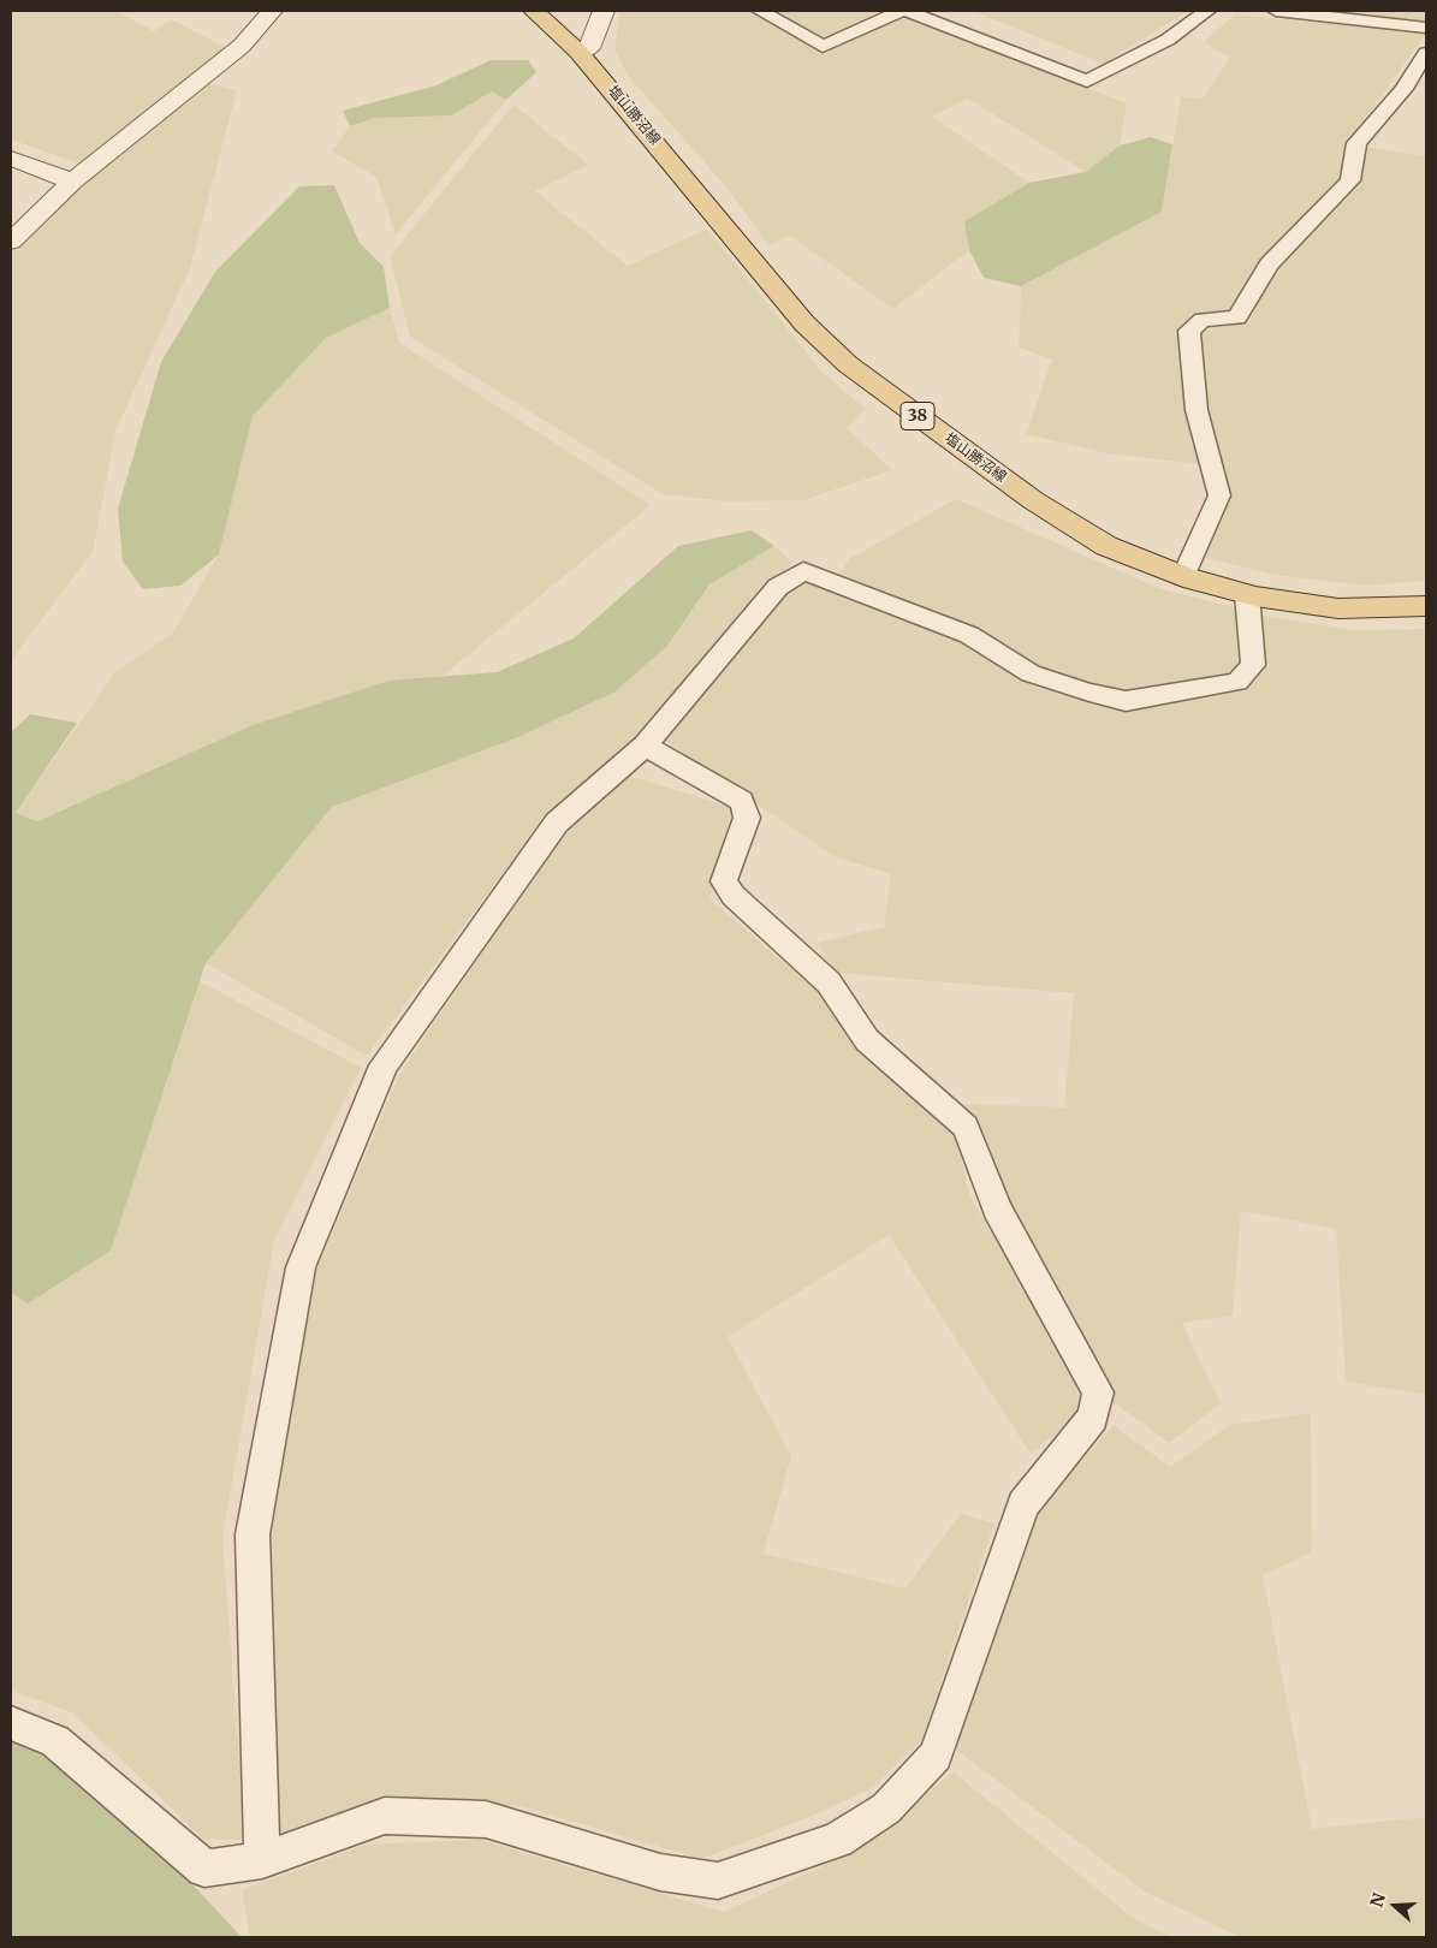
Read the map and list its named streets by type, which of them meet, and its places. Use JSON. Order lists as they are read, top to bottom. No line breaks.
{"streets":{"main road":["塩山勝沼線","38"]},"north":"left"}
